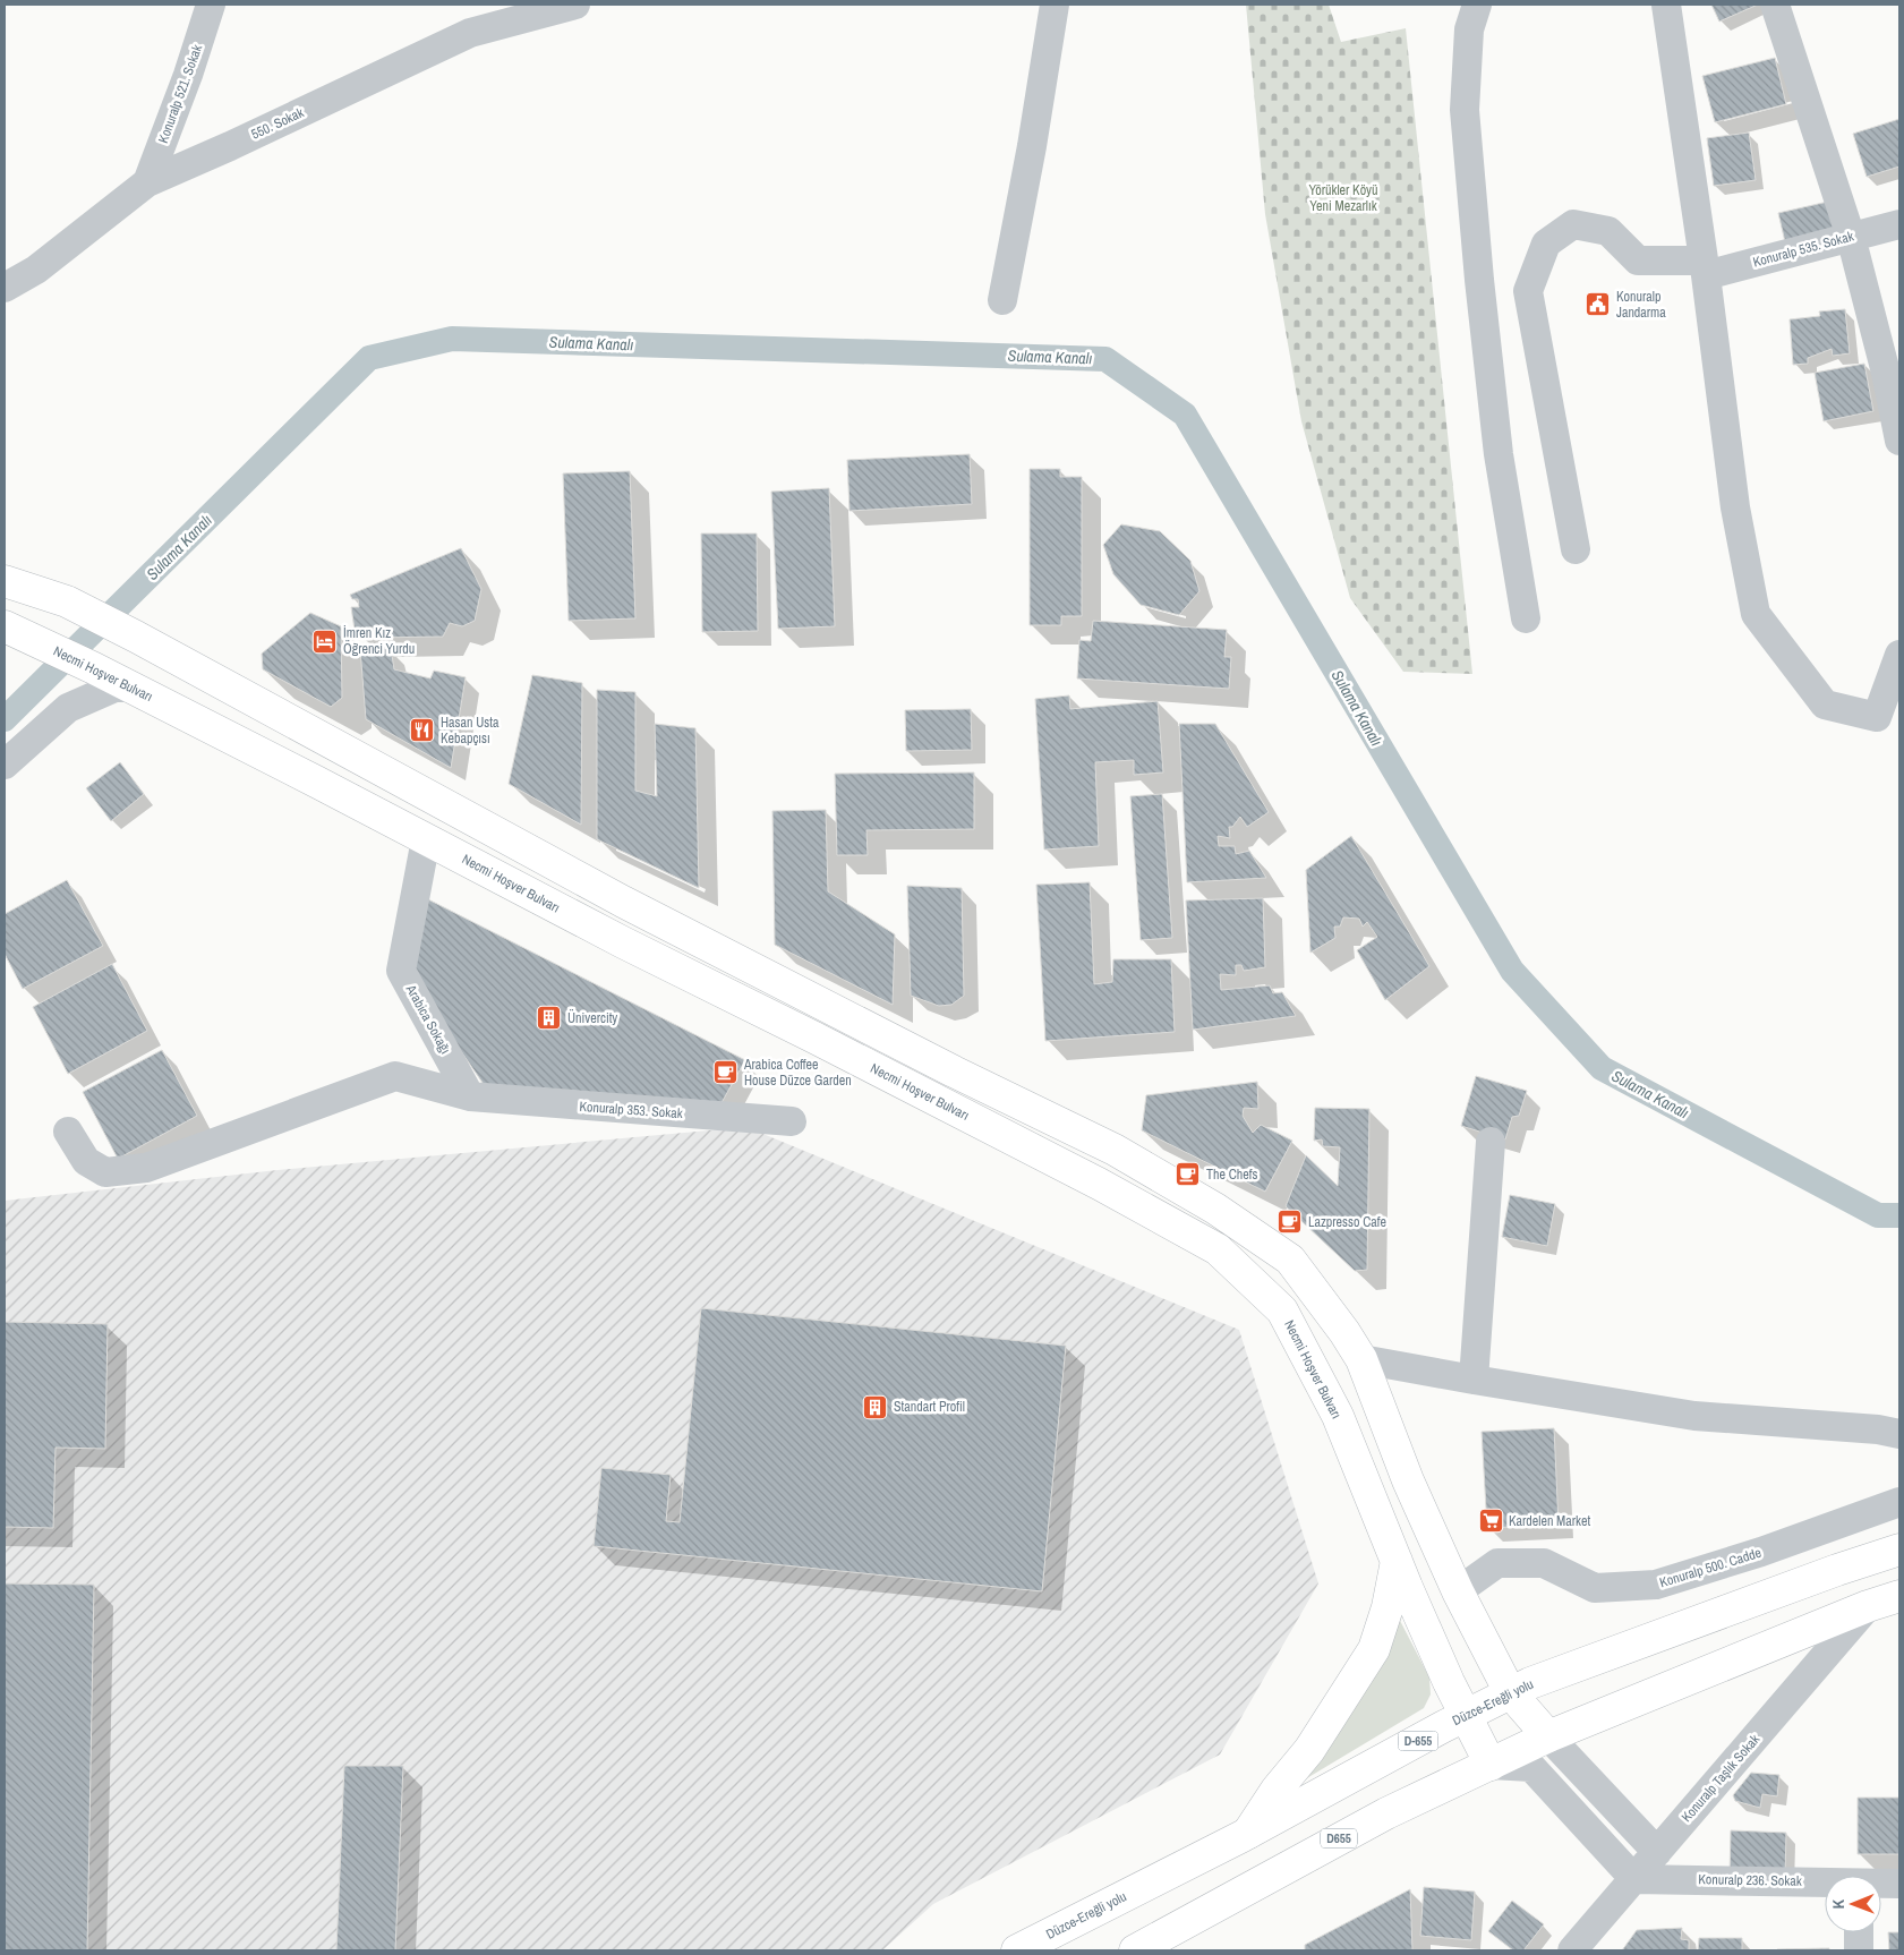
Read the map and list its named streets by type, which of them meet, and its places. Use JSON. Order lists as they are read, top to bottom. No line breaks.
{"streets":{"main road":["Necmi Hoşver Bulvarı","Düzce-Ereğli yolu","D-655","D655"],"street":["Konuralp 521. Sokak","550. Sokak","Konuralp 535. Sokak","Arabica Sokağı","Konuralp 353. Sokak","Konuralp 500. Cadde","Konuralp Taşlık Sokak","Konuralp 236. Sokak"]},"crossings":[["Konuralp 521. Sokak","550. Sokak"],["Necmi Hoşver Bulvarı","Arabica Sokağı"],["Necmi Hoşver Bulvarı","Düzce-Ereğli yolu"],["Necmi Hoşver Bulvarı","D655"],["Arabica Sokağı","Konuralp 353. Sokak"],["Konuralp Taşlık Sokak","Konuralp 236. Sokak"]],"water":["Sulama Kanalı"],"parks":["Yörükler Köyü Yeni Mezarlık"],"places":{"public building":["Konuralp Jandarma"],"hotel":["İmren Kız Öğrenci Yurdu"],"restaurant":["Hasan Usta Kebapçısı"],"building":["Ünivercity","Standart Profil"],"cafe":["Arabica Coffee House Düzce Garden","The Chefs","Lazpresso Cafe"],"supermarket":["Kardelen Market"]},"north":"left"}
